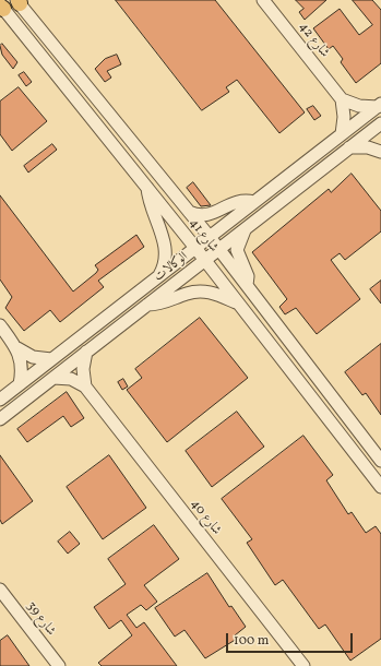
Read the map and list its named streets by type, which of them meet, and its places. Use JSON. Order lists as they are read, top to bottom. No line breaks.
{"streets":{"street":["شارع 42","شارع 41","الوكالات","شارع 40","شارع 39"]},"crossings":[["شارع 41","الوكالات"]],"scale_bar":"100 m"}
